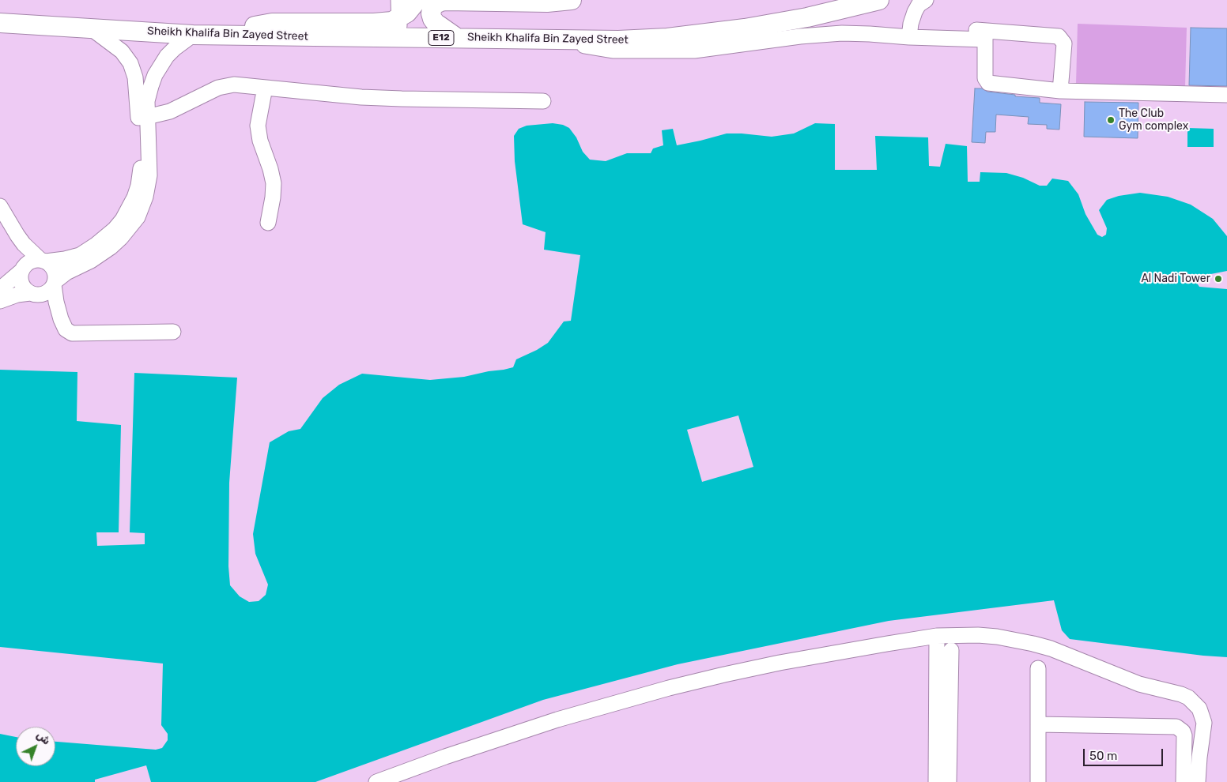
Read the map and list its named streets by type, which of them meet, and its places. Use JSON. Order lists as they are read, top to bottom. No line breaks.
{"streets":{"main road":["Sheikh Khalifa Bin Zayed Street","E12"]},"places":["The Club Gym complex","Al Nadi Tower"],"scale_bar":"50 m","north":"top right"}
